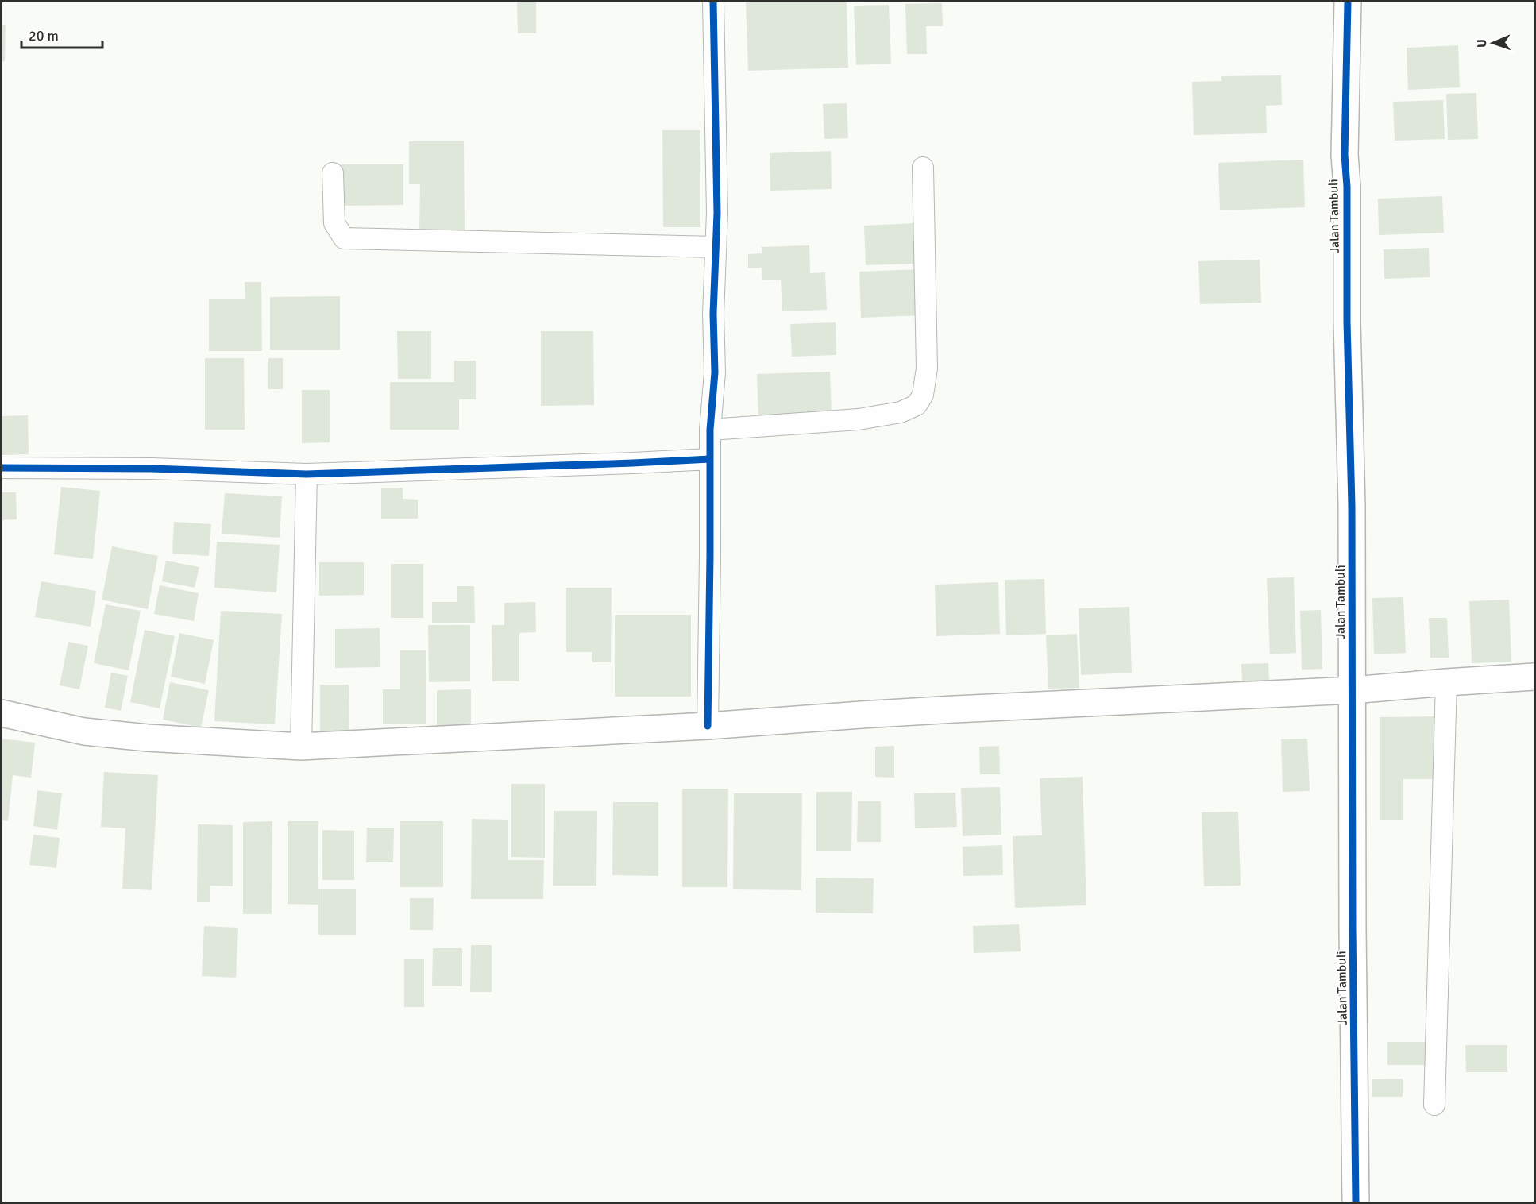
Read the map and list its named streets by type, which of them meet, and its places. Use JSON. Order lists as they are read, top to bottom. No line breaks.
{"streets":{"main road":["Jalan Tambuli"]},"scale_bar":"20 m","north":"left"}
